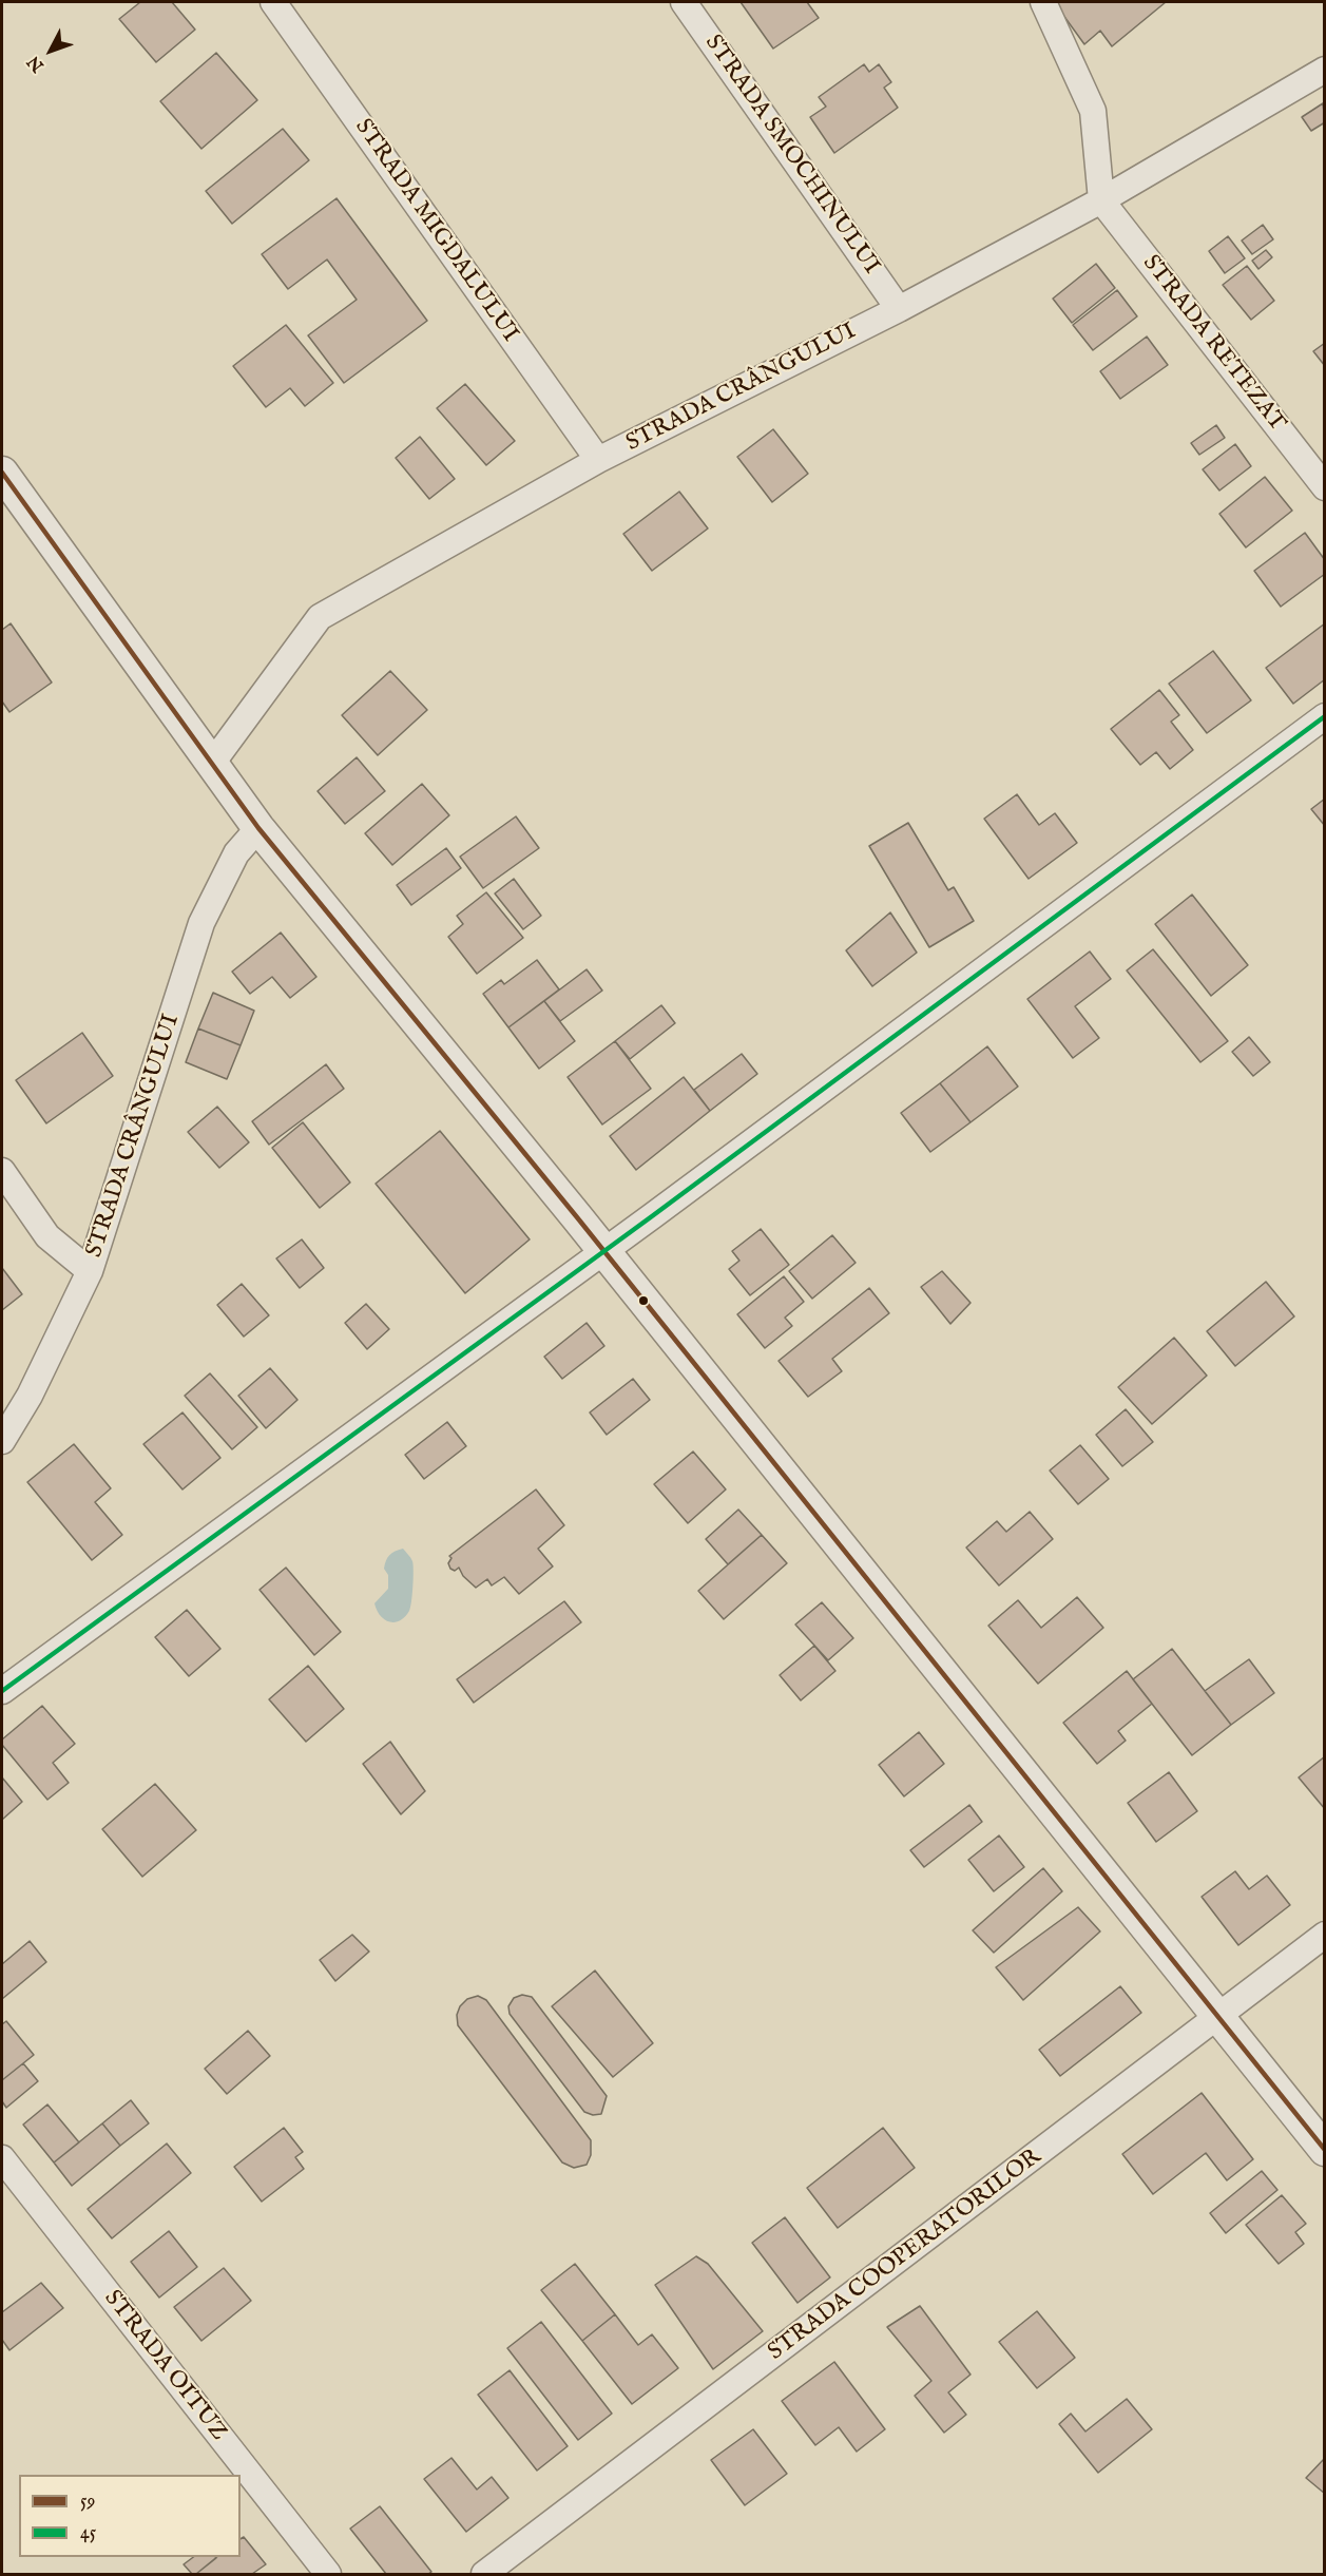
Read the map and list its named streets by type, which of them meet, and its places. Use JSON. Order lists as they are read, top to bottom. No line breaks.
{"streets":{"street":["STRADA SMOCHINULUI","STRADA MIGDALULUI","STRADA RETEZAT","STRADA CRÂNGULUI","STRADA COOPERATORILOR","STRADA OITUZ"]},"crossings":[["STRADA SMOCHINULUI","STRADA CRÂNGULUI"],["STRADA MIGDALULUI","STRADA CRÂNGULUI"],["STRADA RETEZAT","STRADA CRÂNGULUI"]],"lines":["transit line 59","transit line 45"],"legend":["59","45"],"north":"bottom left"}
